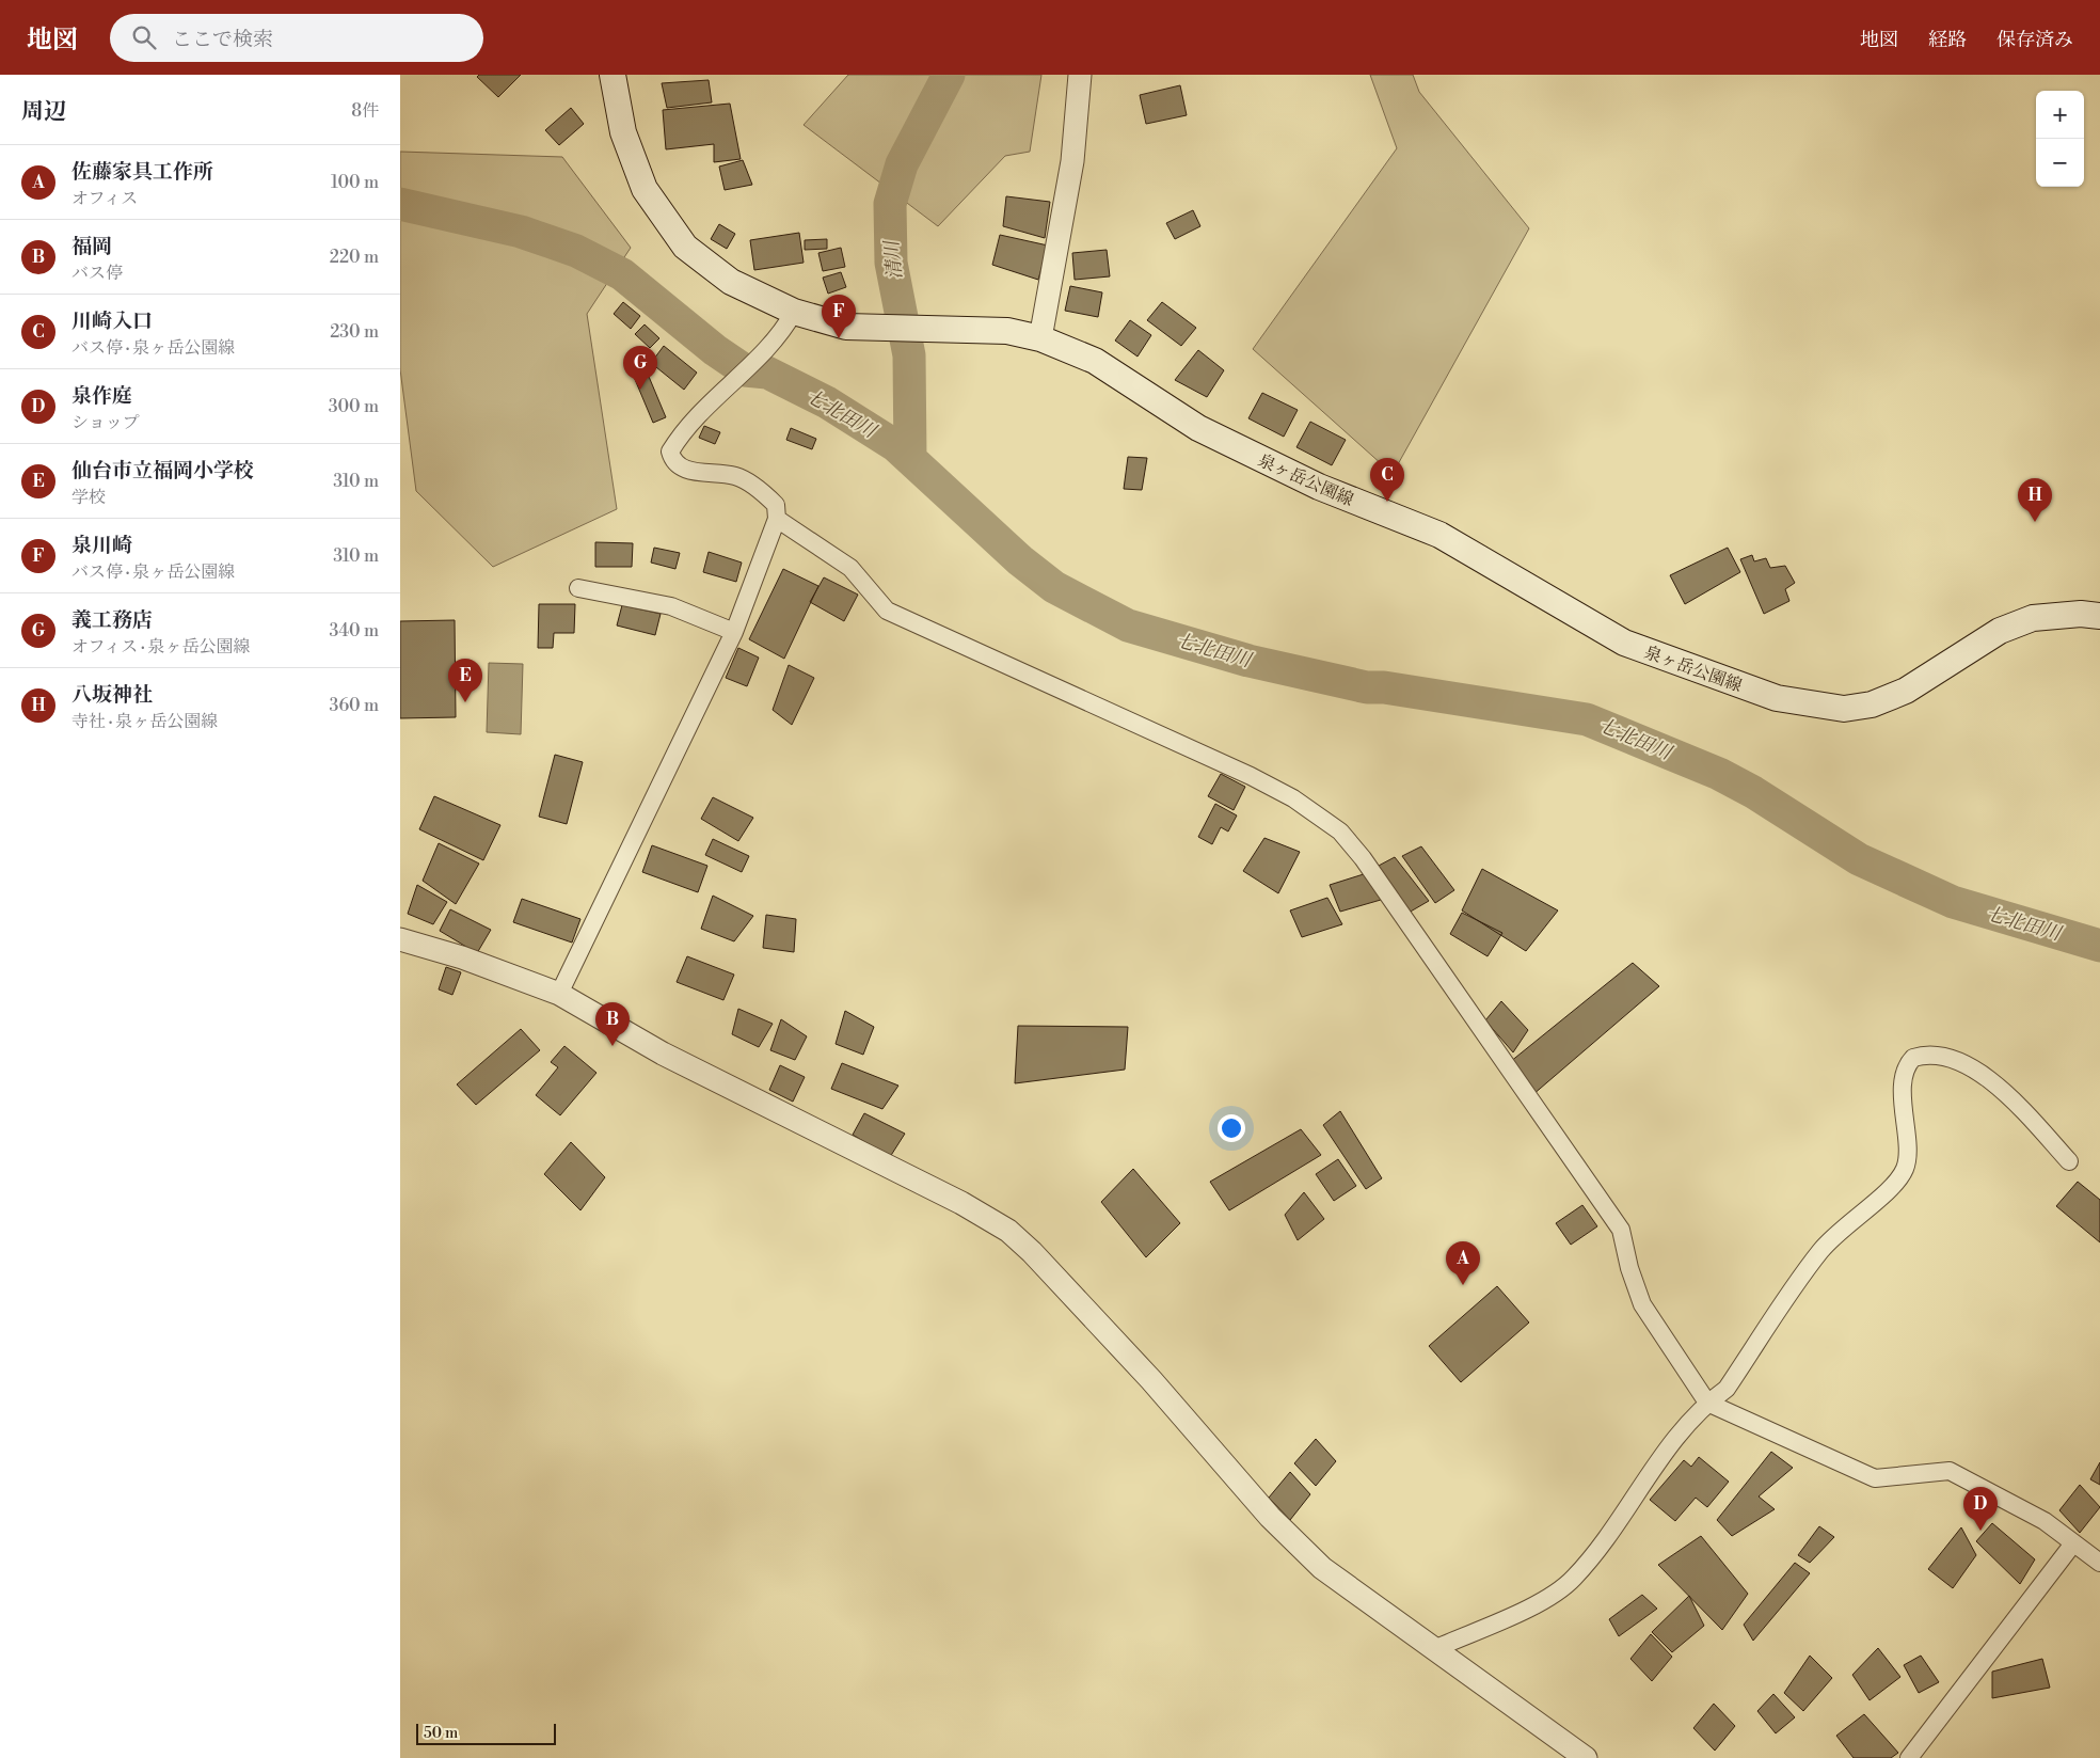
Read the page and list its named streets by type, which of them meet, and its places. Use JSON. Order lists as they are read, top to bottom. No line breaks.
{"streets":{"main road":["泉ヶ岳公園線"]},"water":["清川","七北田川"],"scale_bar":"50 m","page":{"header":"地図","search":"ここで検索","nav":["地図","経路","保存済み"],"heading":["周辺","8件"],"map_buttons":["+","−"],"list":[{"mark":"A","name":"佐藤家具工作所","note":"オフィス","value":"100 m"},{"mark":"B","name":"福岡","note":"バス停","value":"220 m"},{"mark":"C","name":"川崎入口","note":"バス停 · 泉ヶ岳公園線","value":"230 m"},{"mark":"D","name":"泉作庭","note":"ショップ","value":"300 m"},{"mark":"E","name":"仙台市立福岡小学校","note":"学校","value":"310 m"},{"mark":"F","name":"泉川崎","note":"バス停 · 泉ヶ岳公園線","value":"310 m"},{"mark":"G","name":"義工務店","note":"オフィス · 泉ヶ岳公園線","value":"340 m"},{"mark":"H","name":"八坂神社","note":"寺社 · 泉ヶ岳公園線","value":"360 m"}],"pins":["F","G","C","H","E","B","A","D"],"scale":"50 m"}}
